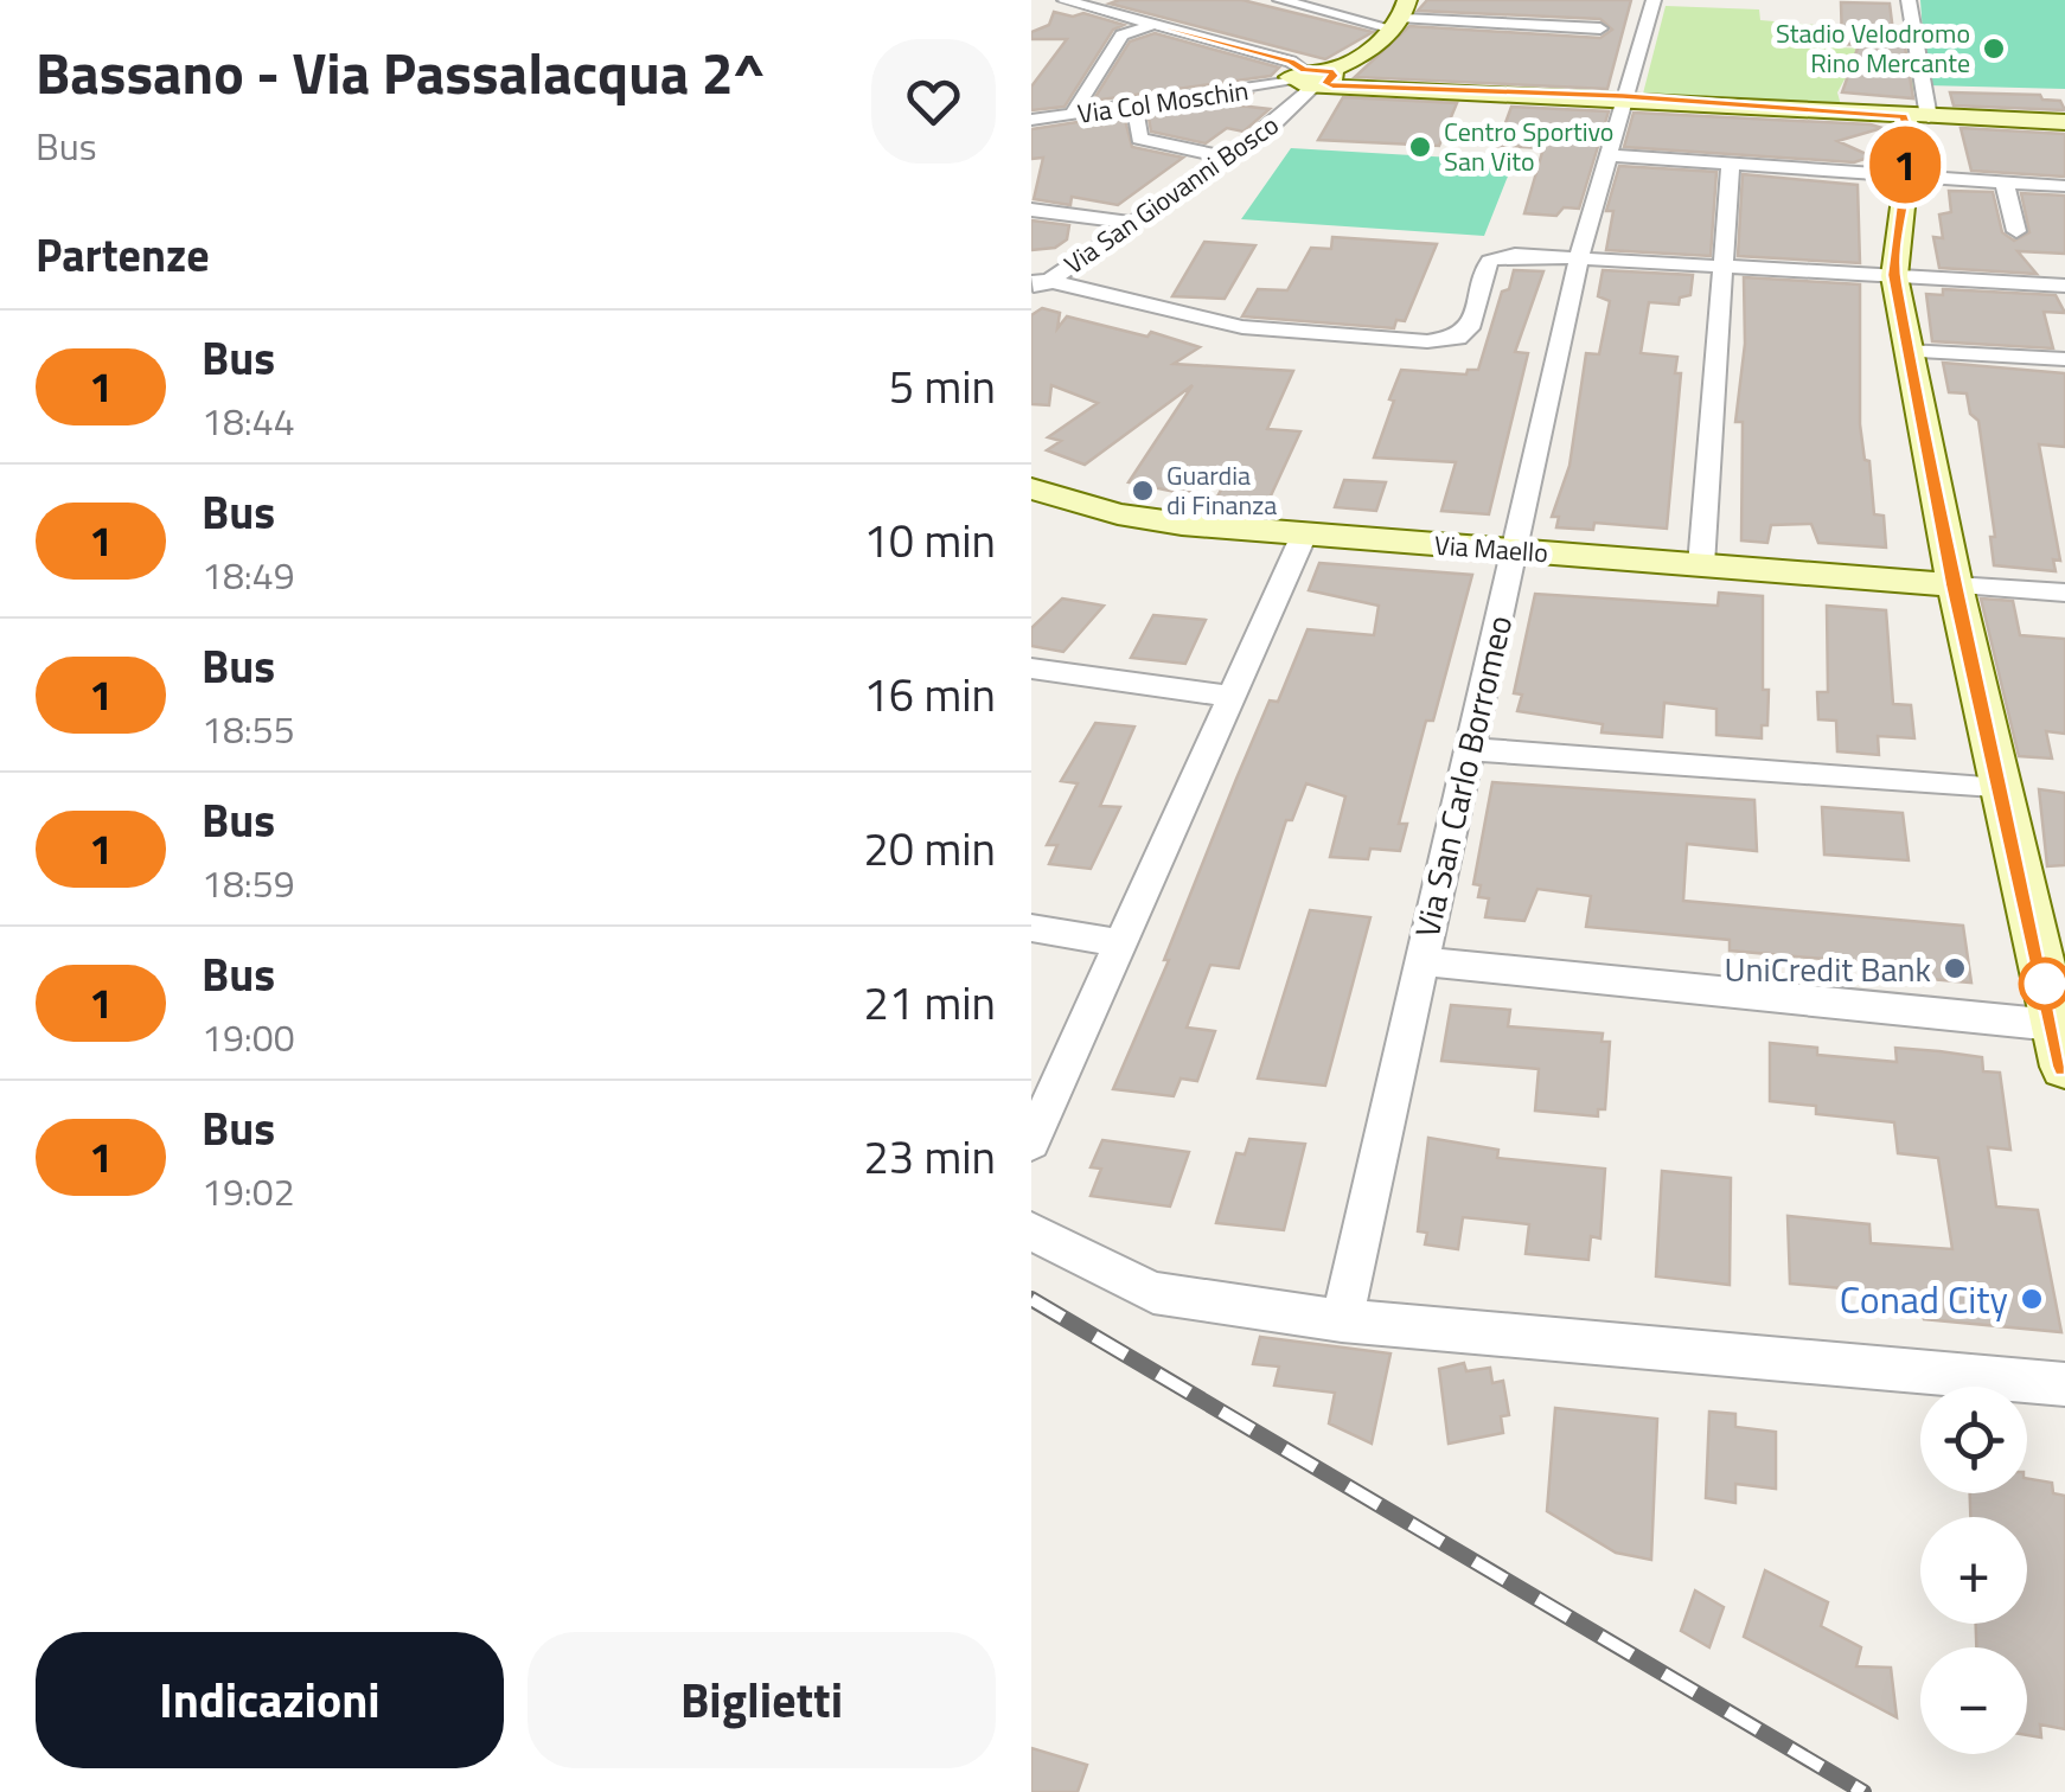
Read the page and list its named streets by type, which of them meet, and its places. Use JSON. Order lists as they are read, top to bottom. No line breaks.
{"streets":{"street":["Via Col Moschin","Via San Giovanni Bosco","Via Maello","Via San Carlo Borromeo"]},"crossings":[["Via Col Moschin","Via San Giovanni Bosco"],["Via Col Moschin","Via San Carlo Borromeo"],["Via Maello","Via San Carlo Borromeo"]],"places":["Stadio Velodromo Rino Mercante","Centro Sportivo San Vito","Guardia di Finanza","UniCredit Bank","Conad City"],"lines":["bus line 1"],"page":{"heading":[["Bassano - Via Passalacqua 2^","Bus"],"Partenze"],"on_map":"1","list":[{"mark":"1","name":"Bus","note":"18:44","value":"5 min"},{"mark":"1","name":"Bus","note":"18:49","value":"10 min"},{"mark":"1","name":"Bus","note":"18:55","value":"16 min"},{"mark":"1","name":"Bus","note":"18:59","value":"20 min"},{"mark":"1","name":"Bus","note":"19:00","value":"21 min"},{"mark":"1","name":"Bus","note":"19:02","value":"23 min"}],"map_buttons":["+","−"],"buttons":["Indicazioni","Biglietti"]}}
